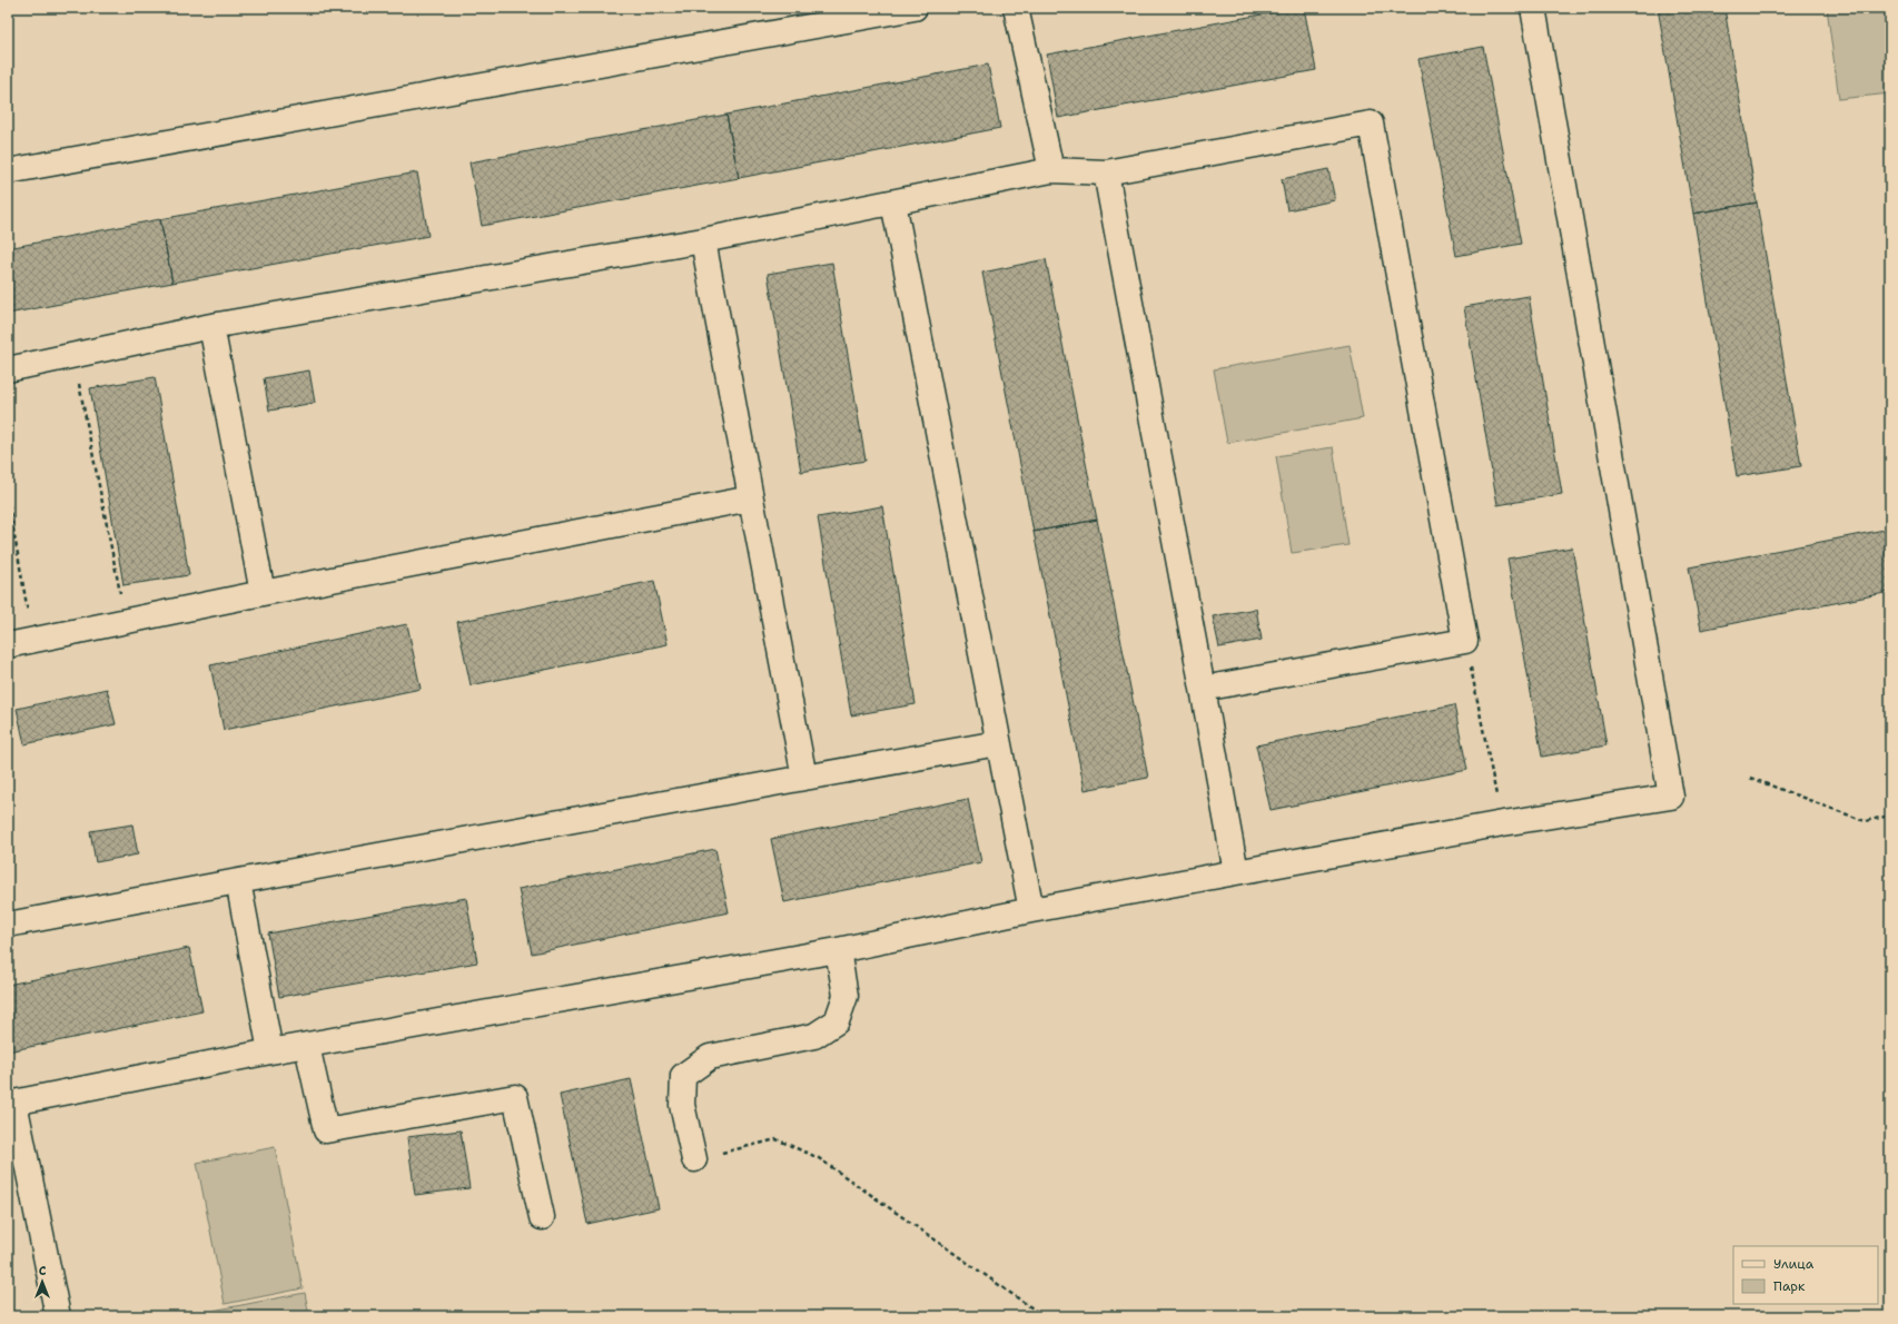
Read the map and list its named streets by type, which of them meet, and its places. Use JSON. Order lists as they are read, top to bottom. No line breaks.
{"legend":["Улица","Парк"],"north":"top"}
